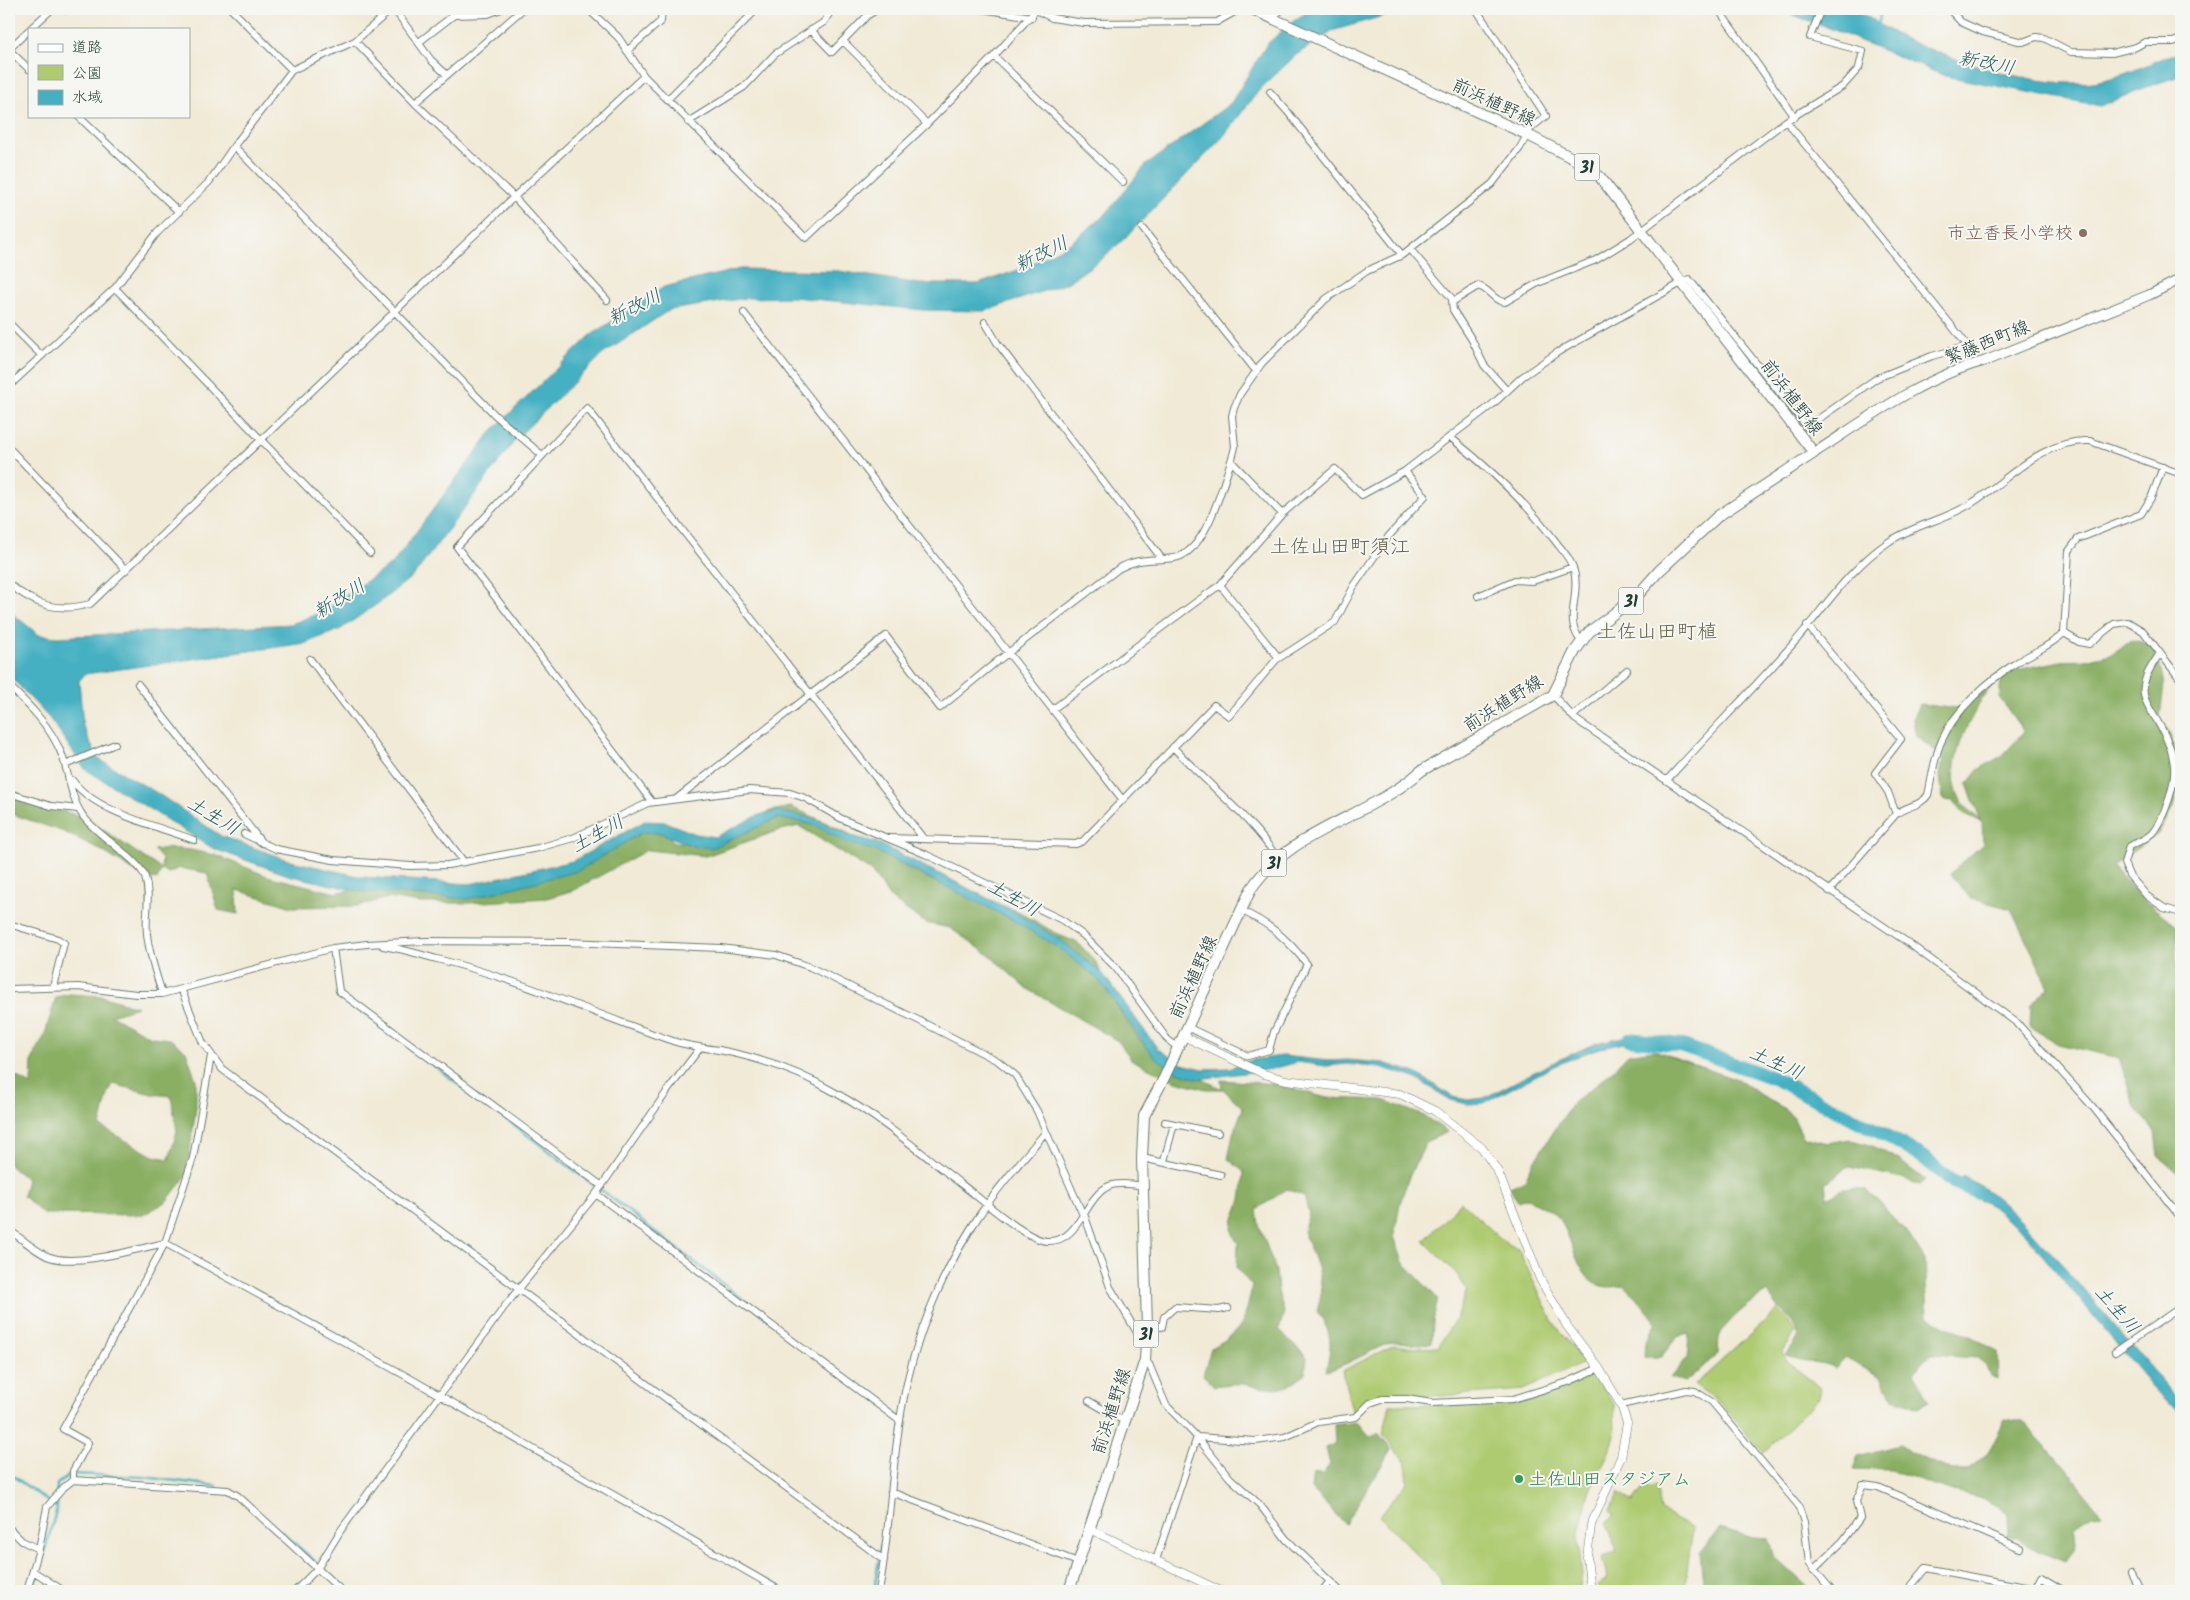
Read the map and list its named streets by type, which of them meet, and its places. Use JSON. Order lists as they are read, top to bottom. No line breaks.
{"streets":{"main road":["前浜植野線","31","繁藤西町線"]},"crossings":[["前浜植野線","繁藤西町線"]],"districts":["土佐山田町須江","土佐山田町植"],"water":["新改川","土生川"],"places":["市立香長小学校","土佐山田スタジアム"],"legend":["道路","公園","水域"]}
